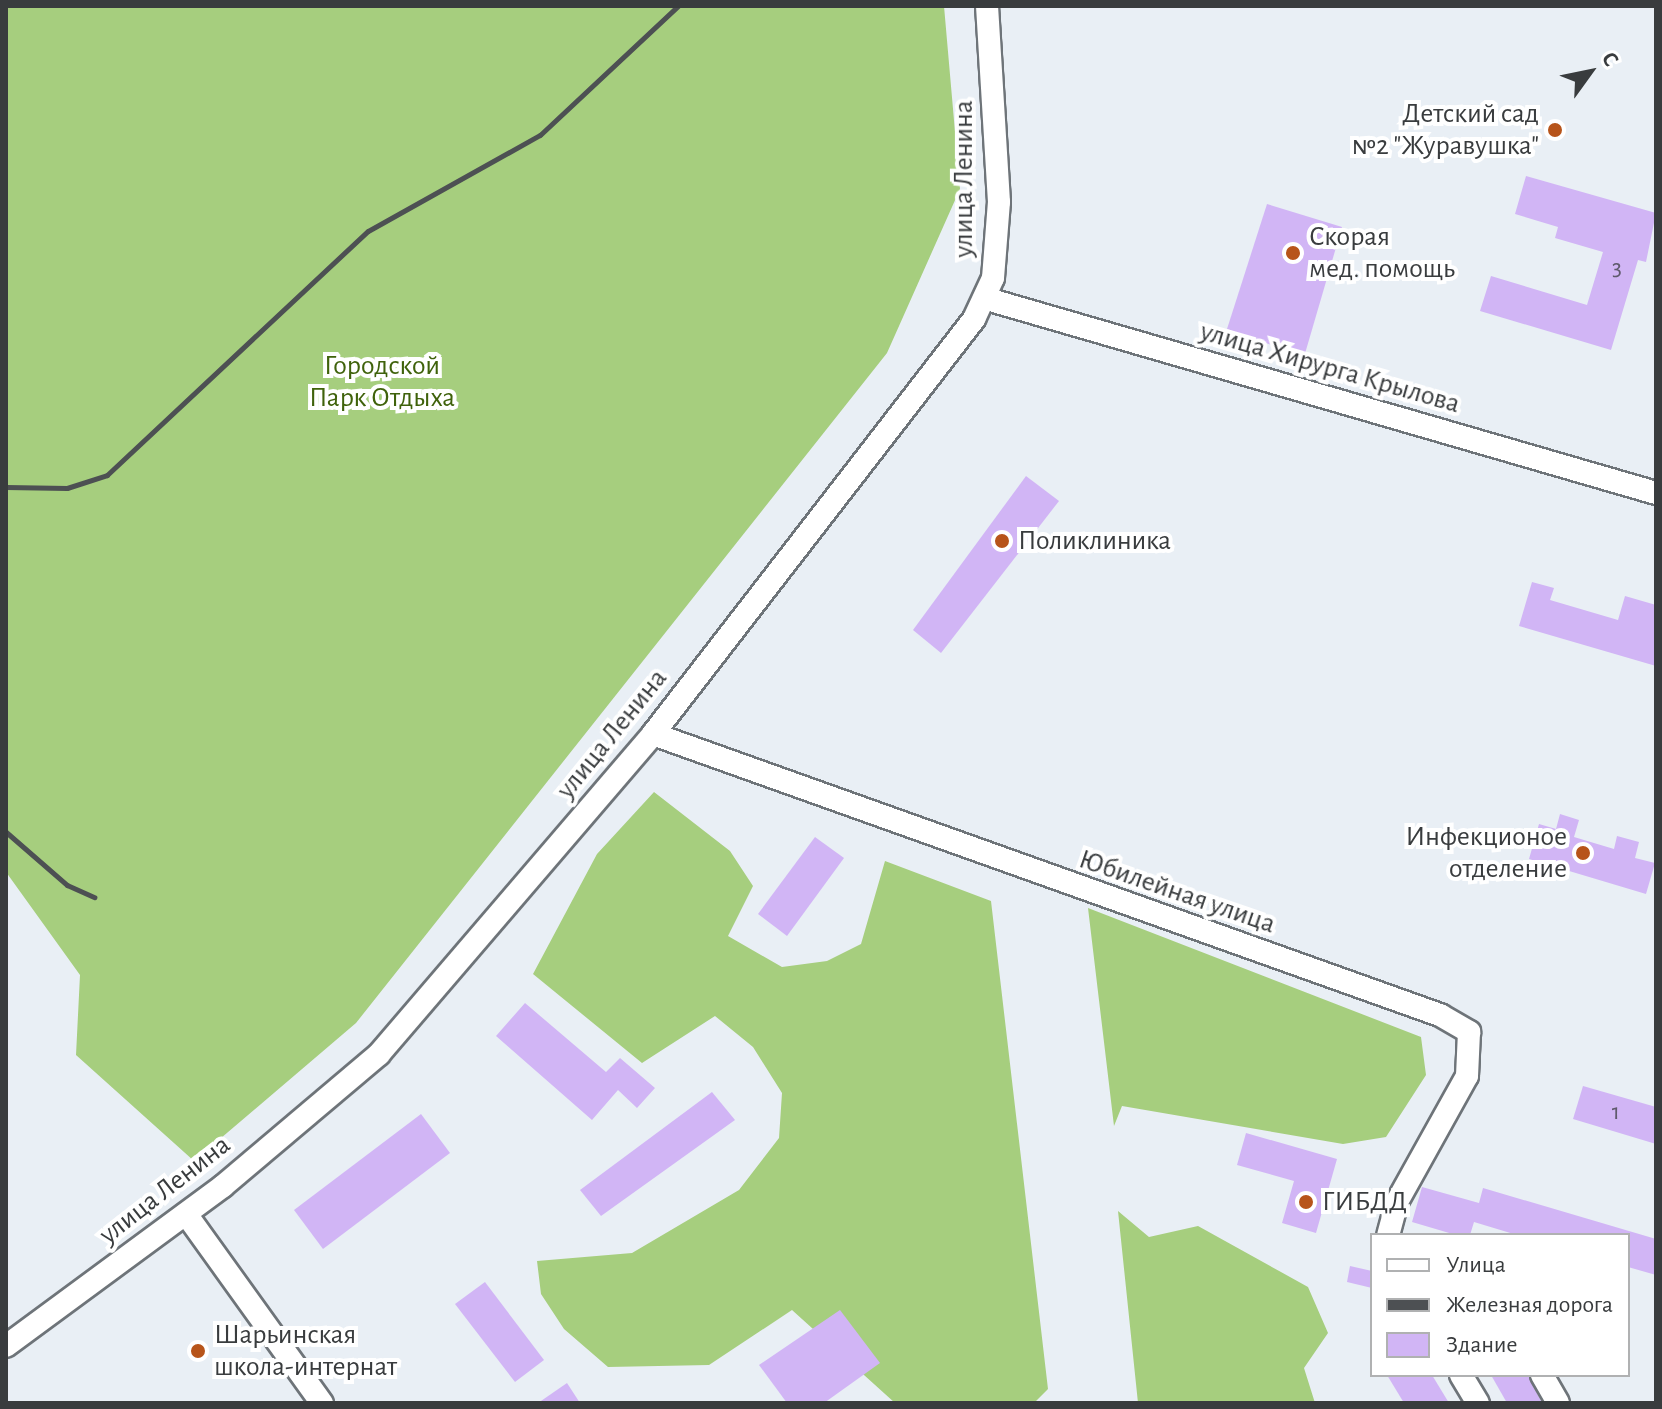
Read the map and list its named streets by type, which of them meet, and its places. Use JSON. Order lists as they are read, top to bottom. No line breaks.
{"streets":{"street":["улица Ленина","улица Хирурга Крылова","Юбилейная улица"]},"crossings":[["улица Ленина","улица Хирурга Крылова"],["улица Ленина","Юбилейная улица"]],"parks":["Городской Парк Отдыха"],"places":["Детский сад №2 \"Журавушка\"","Скорая мед. помощь","Поликлиника","Инфекционое отделение","ГИБДД","Шарьинская школа-интернат"],"house_numbers":["3","1"],"legend":["Улица","Железная дорога","Здание"],"north":"top right"}
